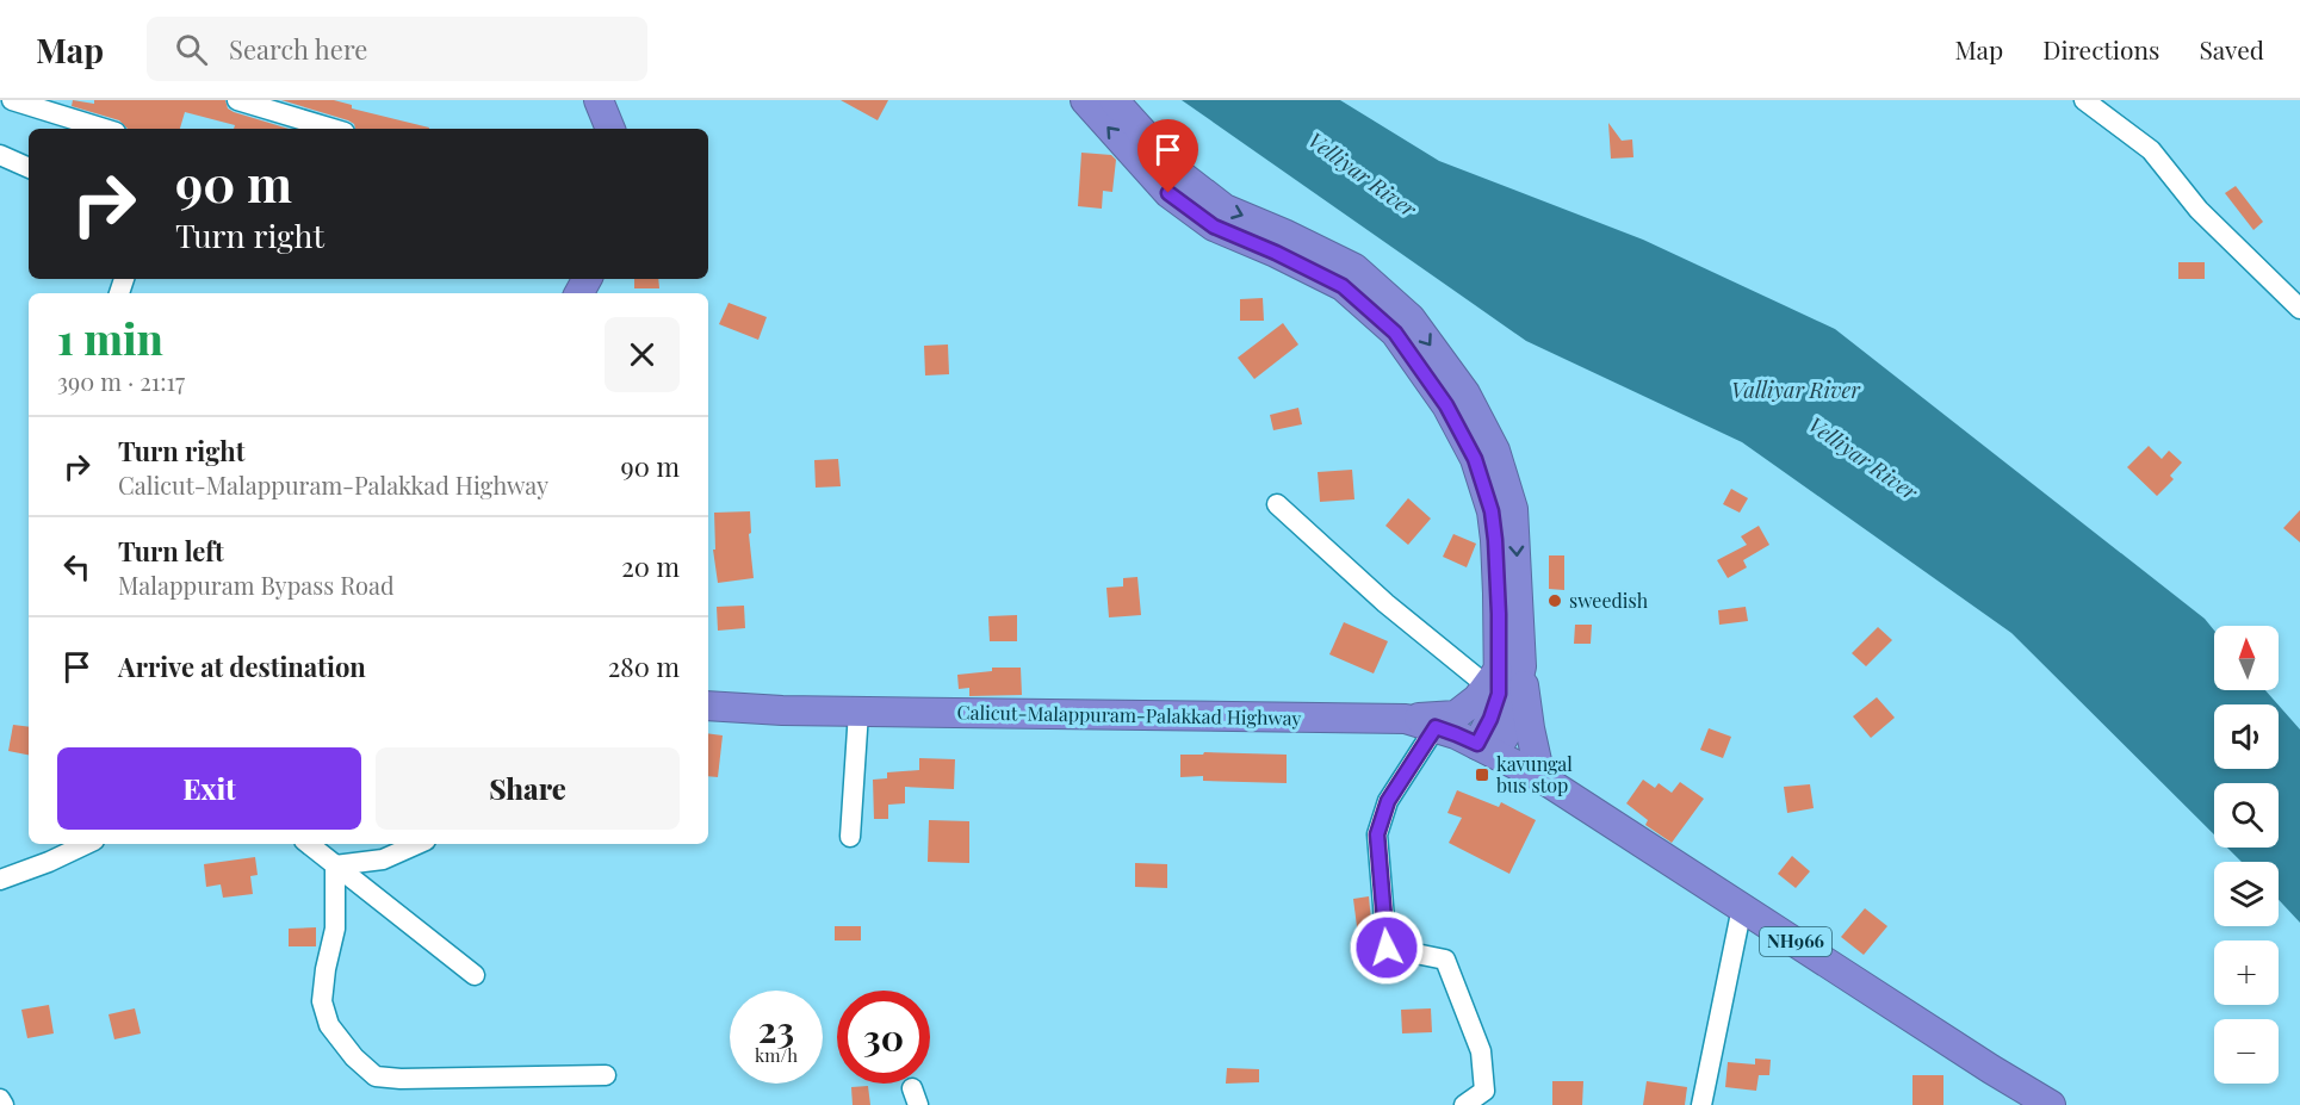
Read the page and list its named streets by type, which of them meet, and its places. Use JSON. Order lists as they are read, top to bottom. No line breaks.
{"streets":{"highway":["Calicut-Malappuram-Palakkad Highway","NH966"]},"crossings":[["Calicut-Malappuram-Palakkad Highway","NH966"]],"water":["Velliyar River","Valliyar River"],"places":{"other":["sweedish"],"transit":["kavungal bus stop"]},"north":"top","page":{"header":"Map","search":"Search here","nav":["Map","Directions","Saved"],"turn":["90 m","Turn right"],"heading":["1 min","390 m · 21:17"],"list":[{"name":"Turn right","note":"Calicut-Malappuram-Palakkad Highway","value":"90 m"},{"name":"Turn left","note":"Malappuram Bypass Road","value":"20 m"},{"name":"Arrive at destination","value":"280 m"}],"map_buttons":["+","−"],"buttons":["Exit","Share"],"speed":"23 km/h","limit":"30"}}
